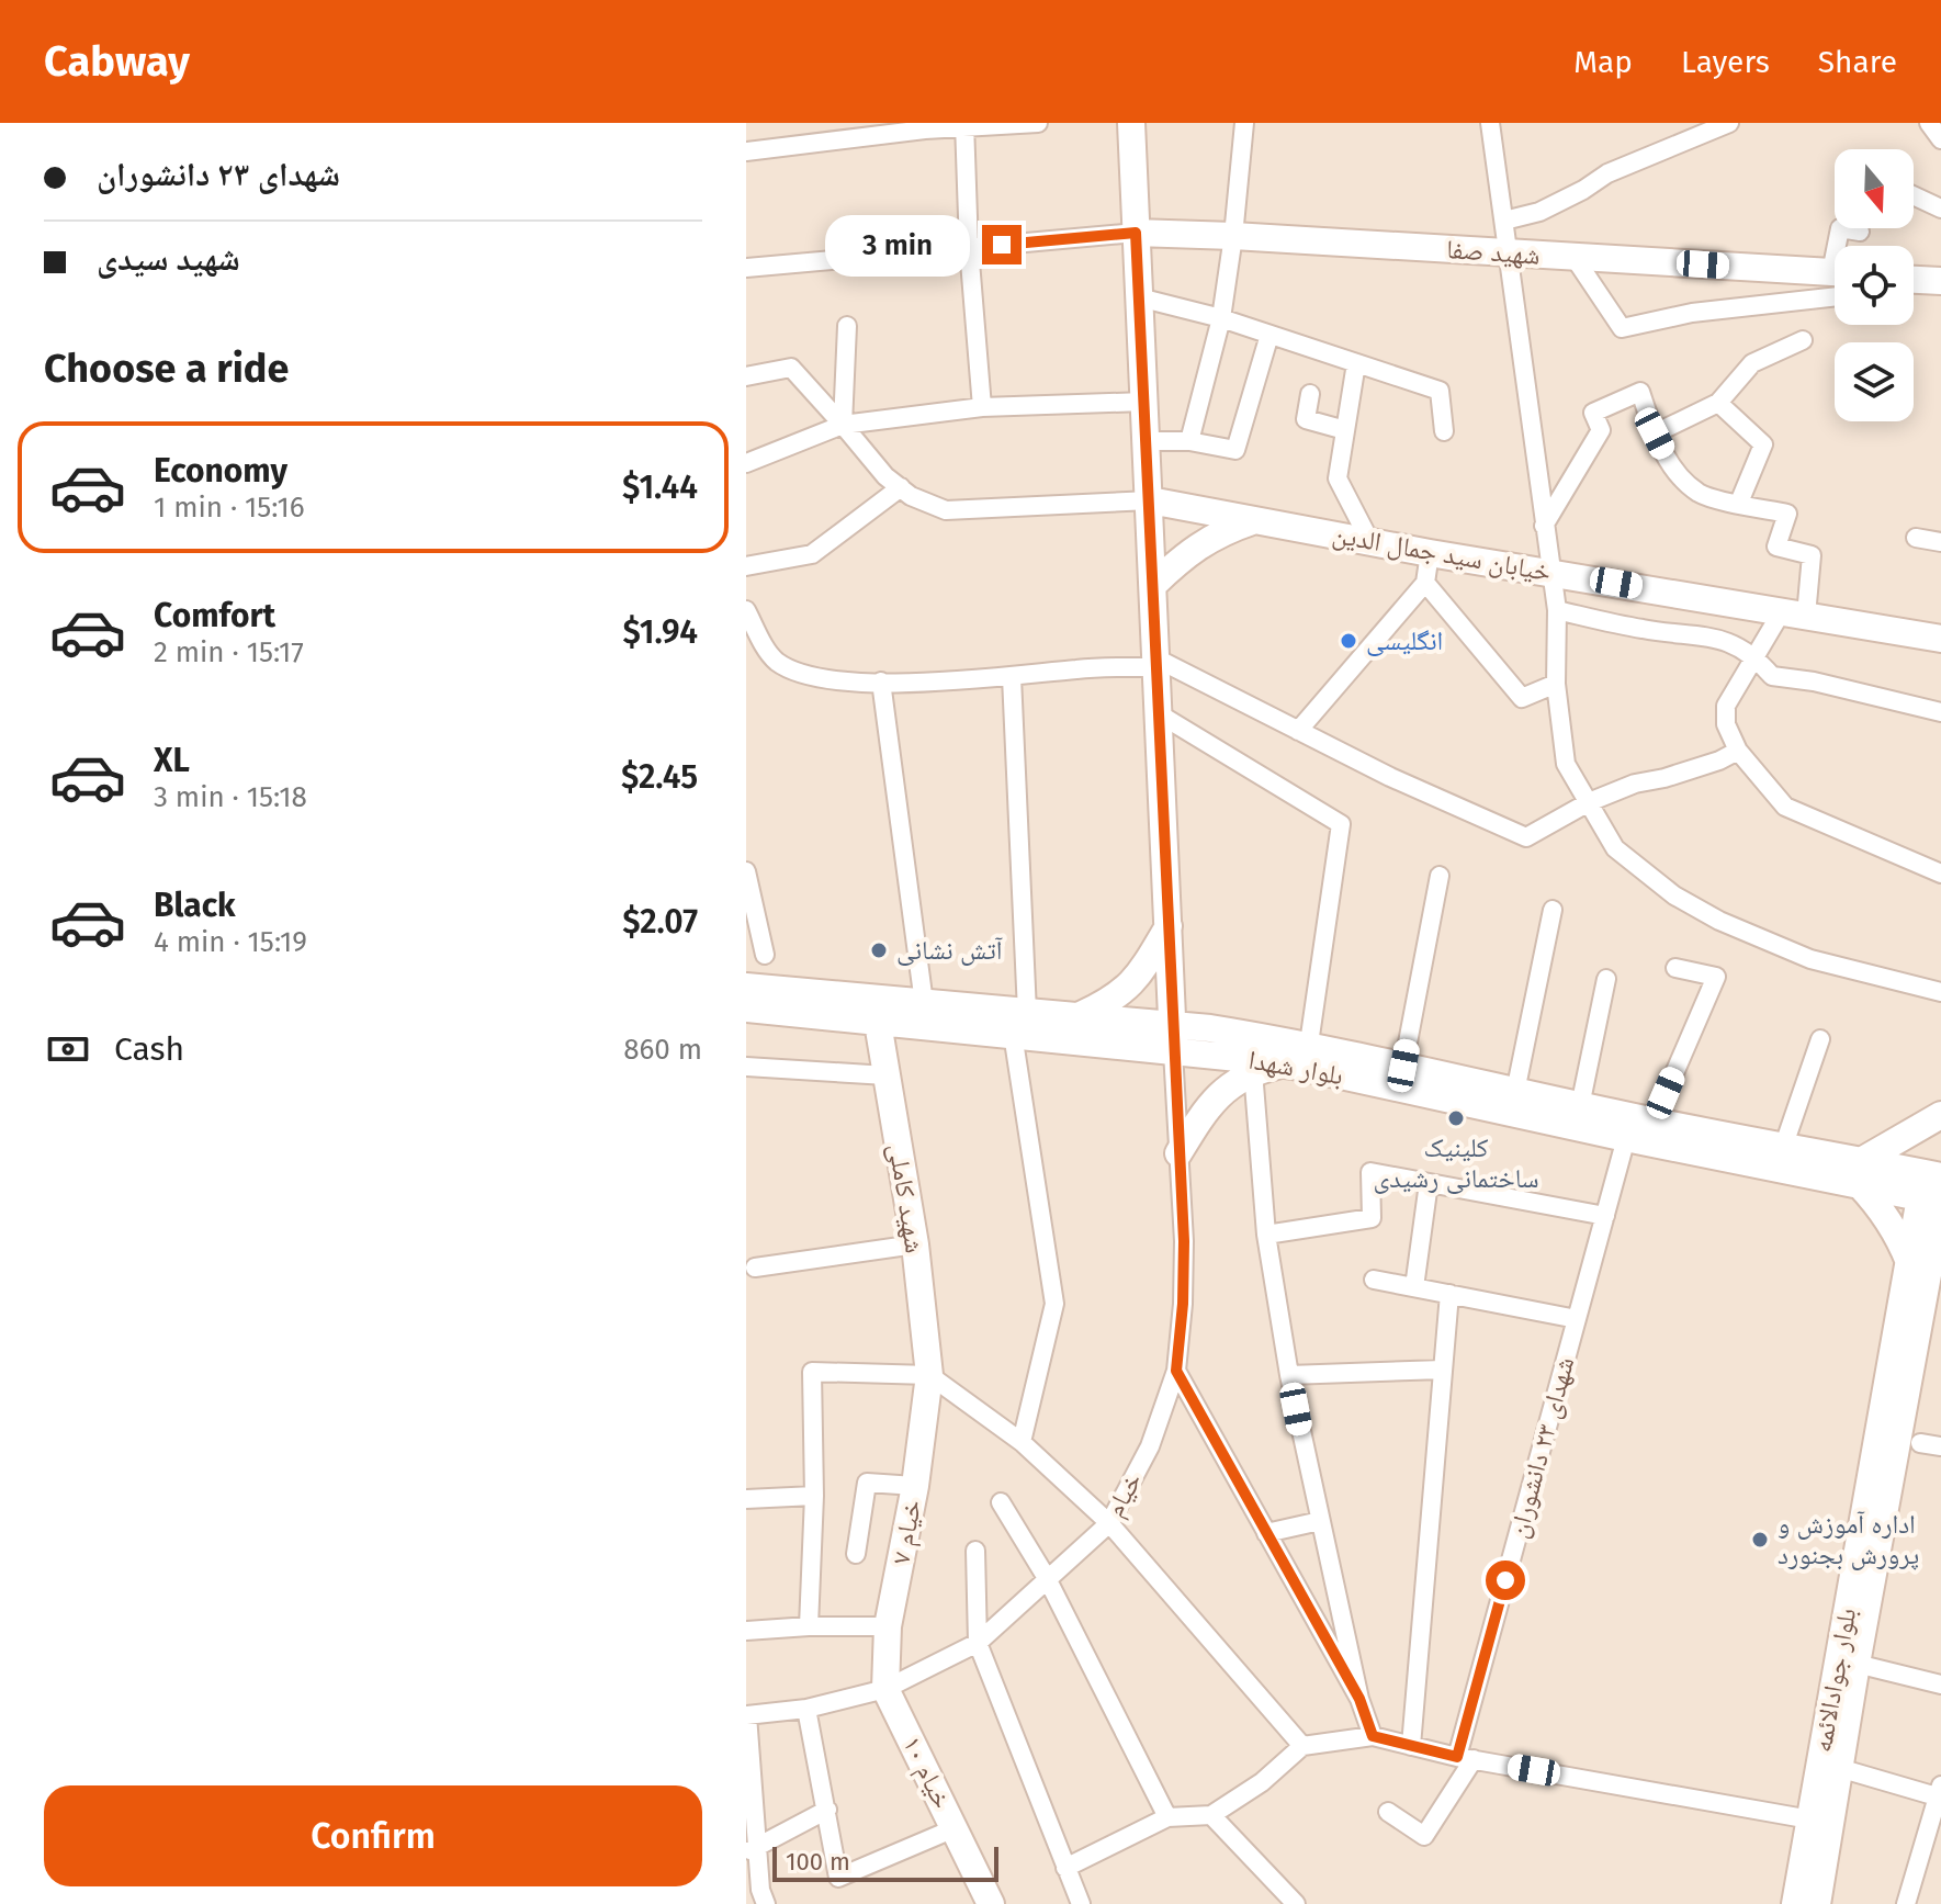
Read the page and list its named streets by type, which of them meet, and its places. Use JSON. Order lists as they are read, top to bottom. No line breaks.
{"streets":{"main road":["شهید صفا","خیابان سید جمال الدین","بلوار شهدا","شهید کاملی","خیام ۷","بلوار جوادالائمه","خیام ۱۰"],"street":["شهدای ۲۳ دانشوران","خیام"]},"crossings":[["بلوار شهدا","شهید کاملی"],["بلوار شهدا","شهدای ۲۳ دانشوران"],["بلوار شهدا","خیام"],["بلوار شهدا","بلوار جوادالائمه"],["شهید کاملی","خیام ۷"],["خیام","خیام ۷"],["خیام","خیام ۱۰"],["خیام ۷","خیام ۱۰"]],"places":["انگلیسی","آتش نشانی","کلینیک ساختمانی رشیدی","اداره آموزش و پرورش بجنورد"],"scale_bar":"100 m","north":"bottom","page":{"header":"Cabway","nav":["Map","Layers","Share"],"banner":["شهدای ۲۳ دانشوران","شهید سیدی"],"bubble":"3 min","heading":"Choose a ride","list":[{"name":"Economy","note":"1 min · 15:16","value":"$1.44"},{"name":"Comfort","note":"2 min · 15:17","value":"$1.94"},{"name":"XL","note":"3 min · 15:18","value":"$2.45"},{"name":"Black","note":"4 min · 15:19","value":"$2.07"}],"pay":["Cash","860 m"],"buttons":"Confirm","scale":"100 m"}}
